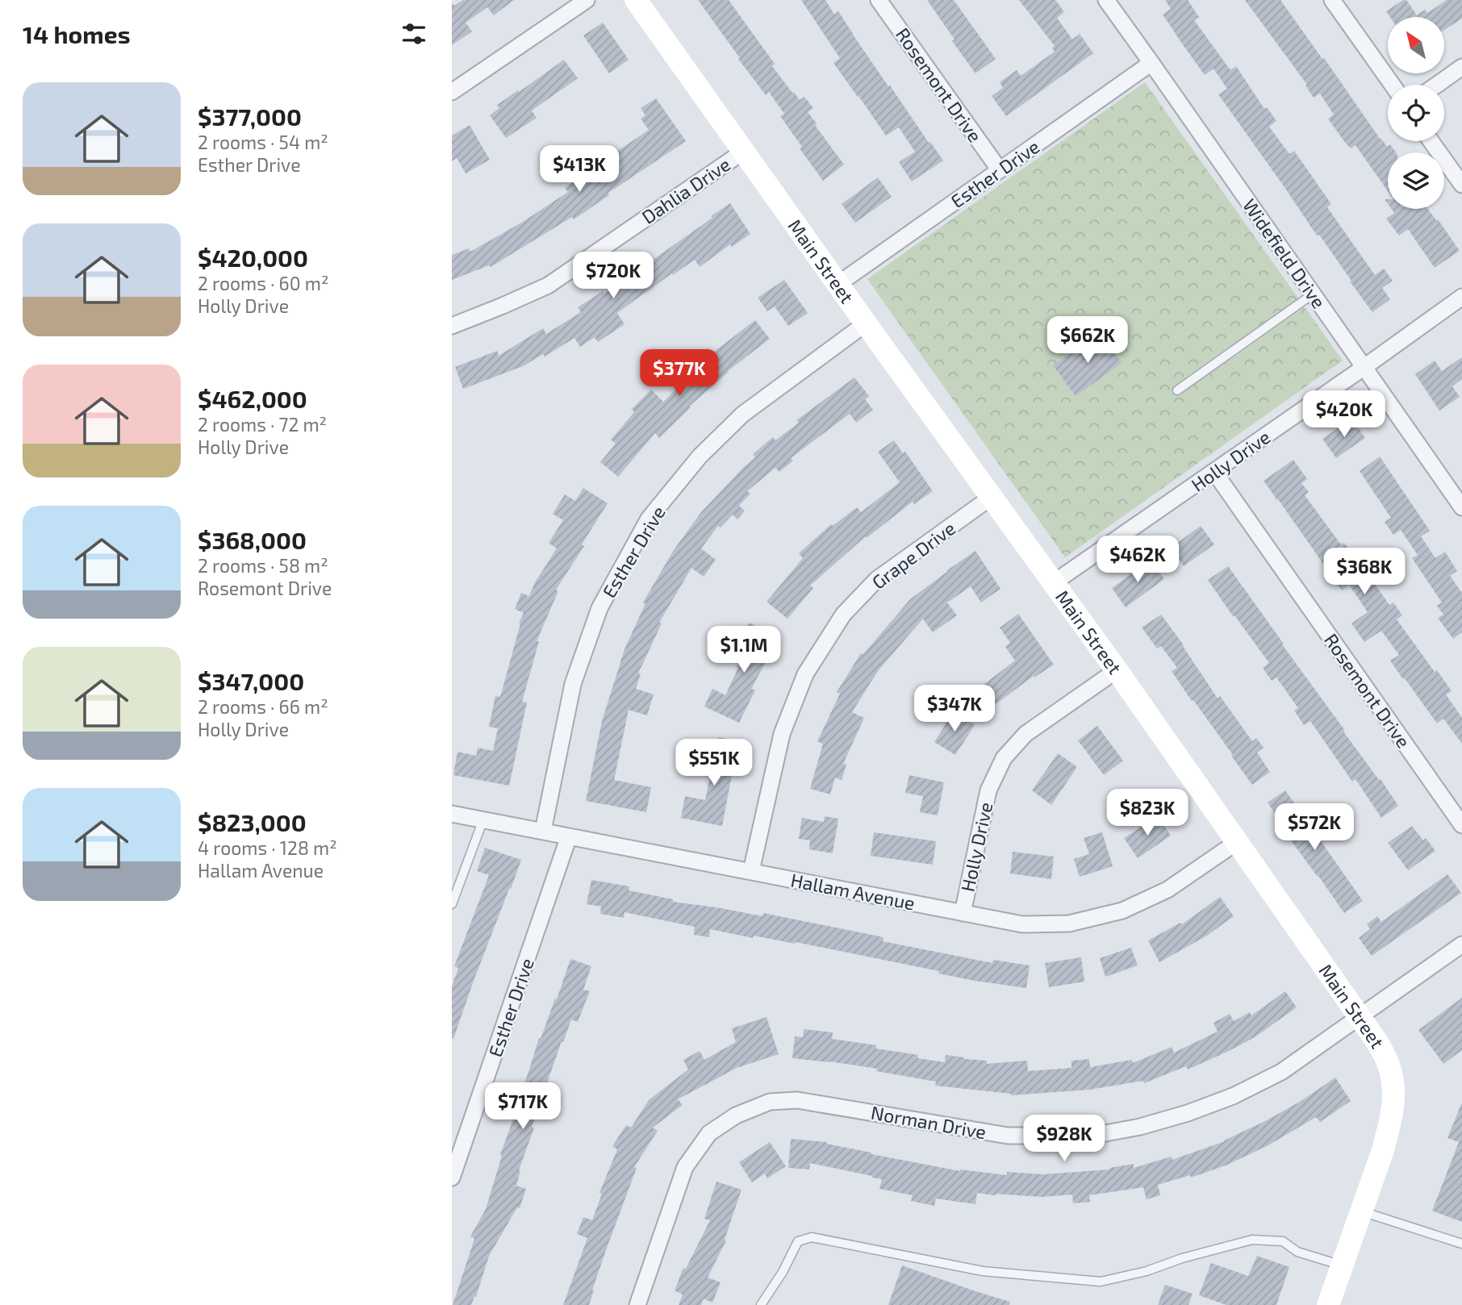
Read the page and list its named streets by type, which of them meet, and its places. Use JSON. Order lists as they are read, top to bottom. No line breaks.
{"streets":{"main road":["Main Street"],"street":["Rosemont Drive","Esther Drive","Dahlia Drive","Widefield Drive","Holly Drive","Grape Drive","Hallam Avenue","Norman Drive"]},"crossings":[["Rosemont Drive","Esther Drive"],["Rosemont Drive","Holly Drive"],["Esther Drive","Widefield Drive"],["Esther Drive","Main Street"],["Esther Drive","Hallam Avenue"],["Dahlia Drive","Main Street"],["Widefield Drive","Holly Drive"],["Main Street","Holly Drive"],["Main Street","Grape Drive"],["Main Street","Hallam Avenue"],["Main Street","Norman Drive"],["Holly Drive","Hallam Avenue"],["Grape Drive","Hallam Avenue"]],"north":"top left","page":{"heading":"14 homes","list":[{"name":"$377,000","note":"2 rooms · 54 m² · Esther Drive"},{"name":"$420,000","note":"2 rooms · 60 m² · Holly Drive"},{"name":"$462,000","note":"2 rooms · 72 m² · Holly Drive"},{"name":"$368,000","note":"2 rooms · 58 m² · Rosemont Drive"},{"name":"$347,000","note":"2 rooms · 66 m² · Holly Drive"},{"name":"$823,000","note":"4 rooms · 128 m² · Hallam Avenue"}],"price":["$413K","$720K","$662K","$377K","$420K","$462K","$368K","$1.1M","$347K","$551K","$823K","$572K","$717K","$928K"]}}
